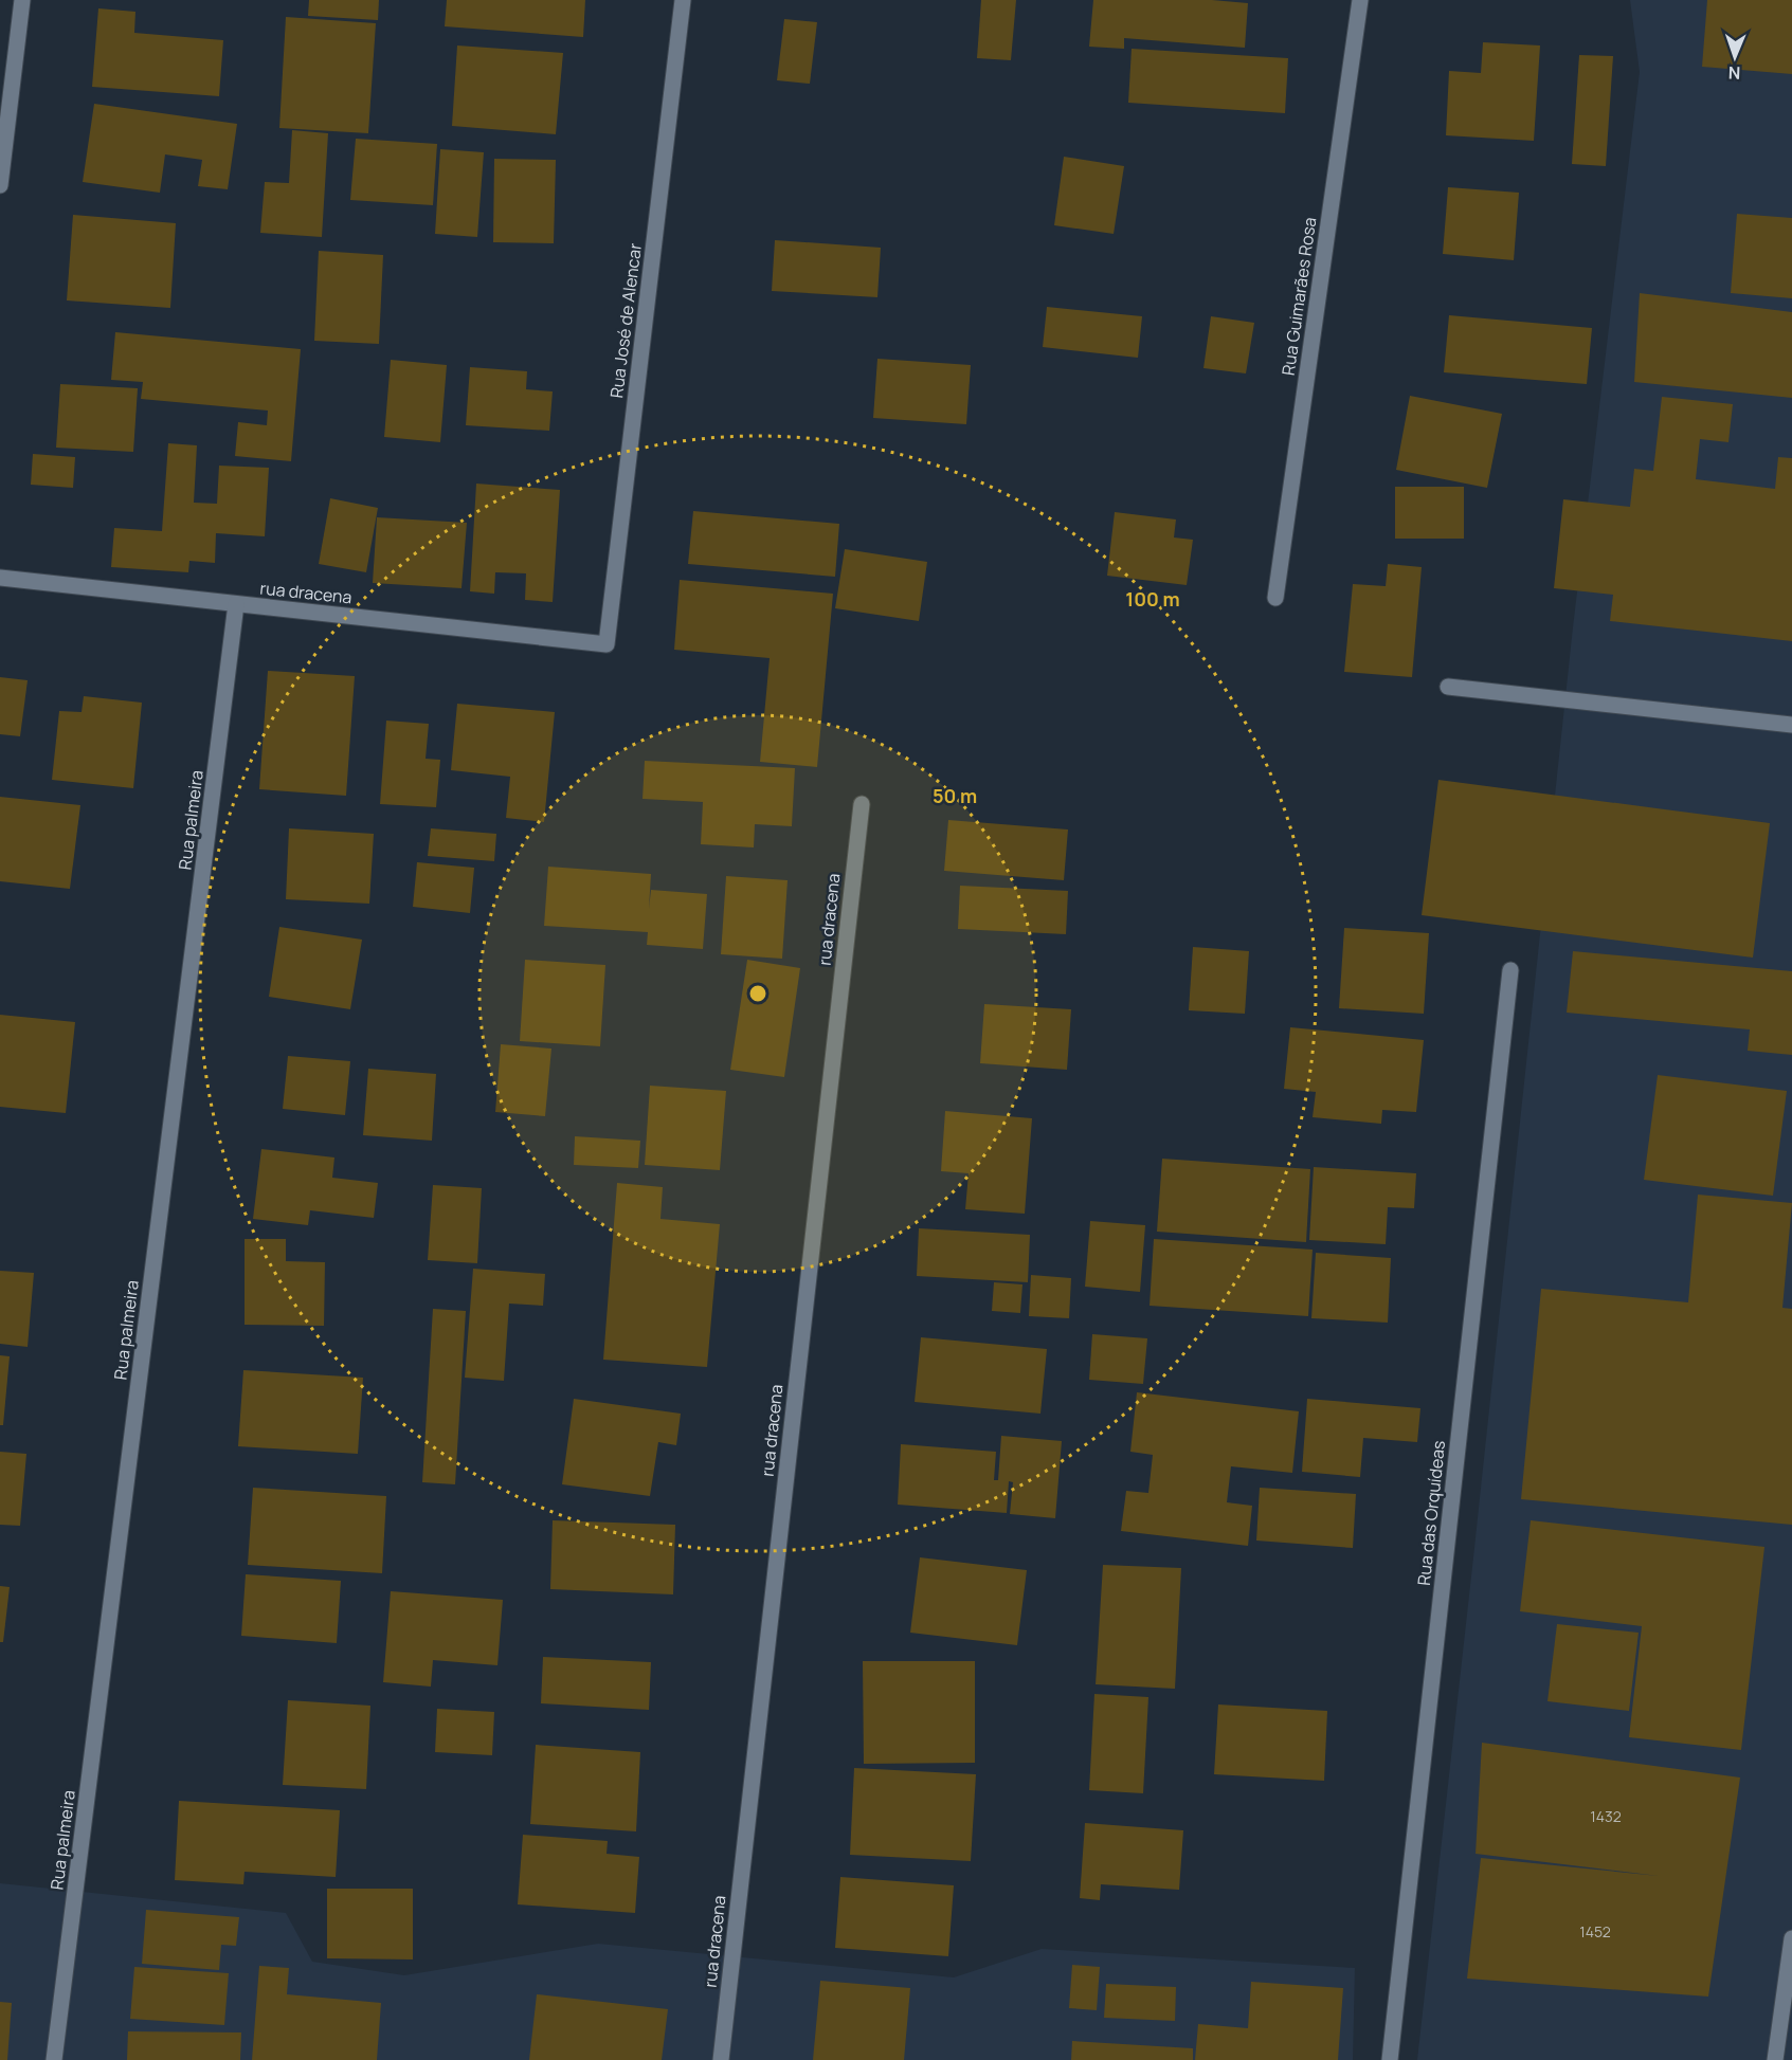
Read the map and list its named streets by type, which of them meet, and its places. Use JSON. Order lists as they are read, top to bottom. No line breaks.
{"streets":{"street":["Rua Guimarães Rosa","Rua José de Alencar","rua dracena","Rua palmeira","Rua das Orquídeas"]},"crossings":[["Rua José de Alencar","rua dracena"],["rua dracena","Rua palmeira"]],"house_numbers":["1432","1452"],"north":"bottom","rings":["100 m","50 m"]}
